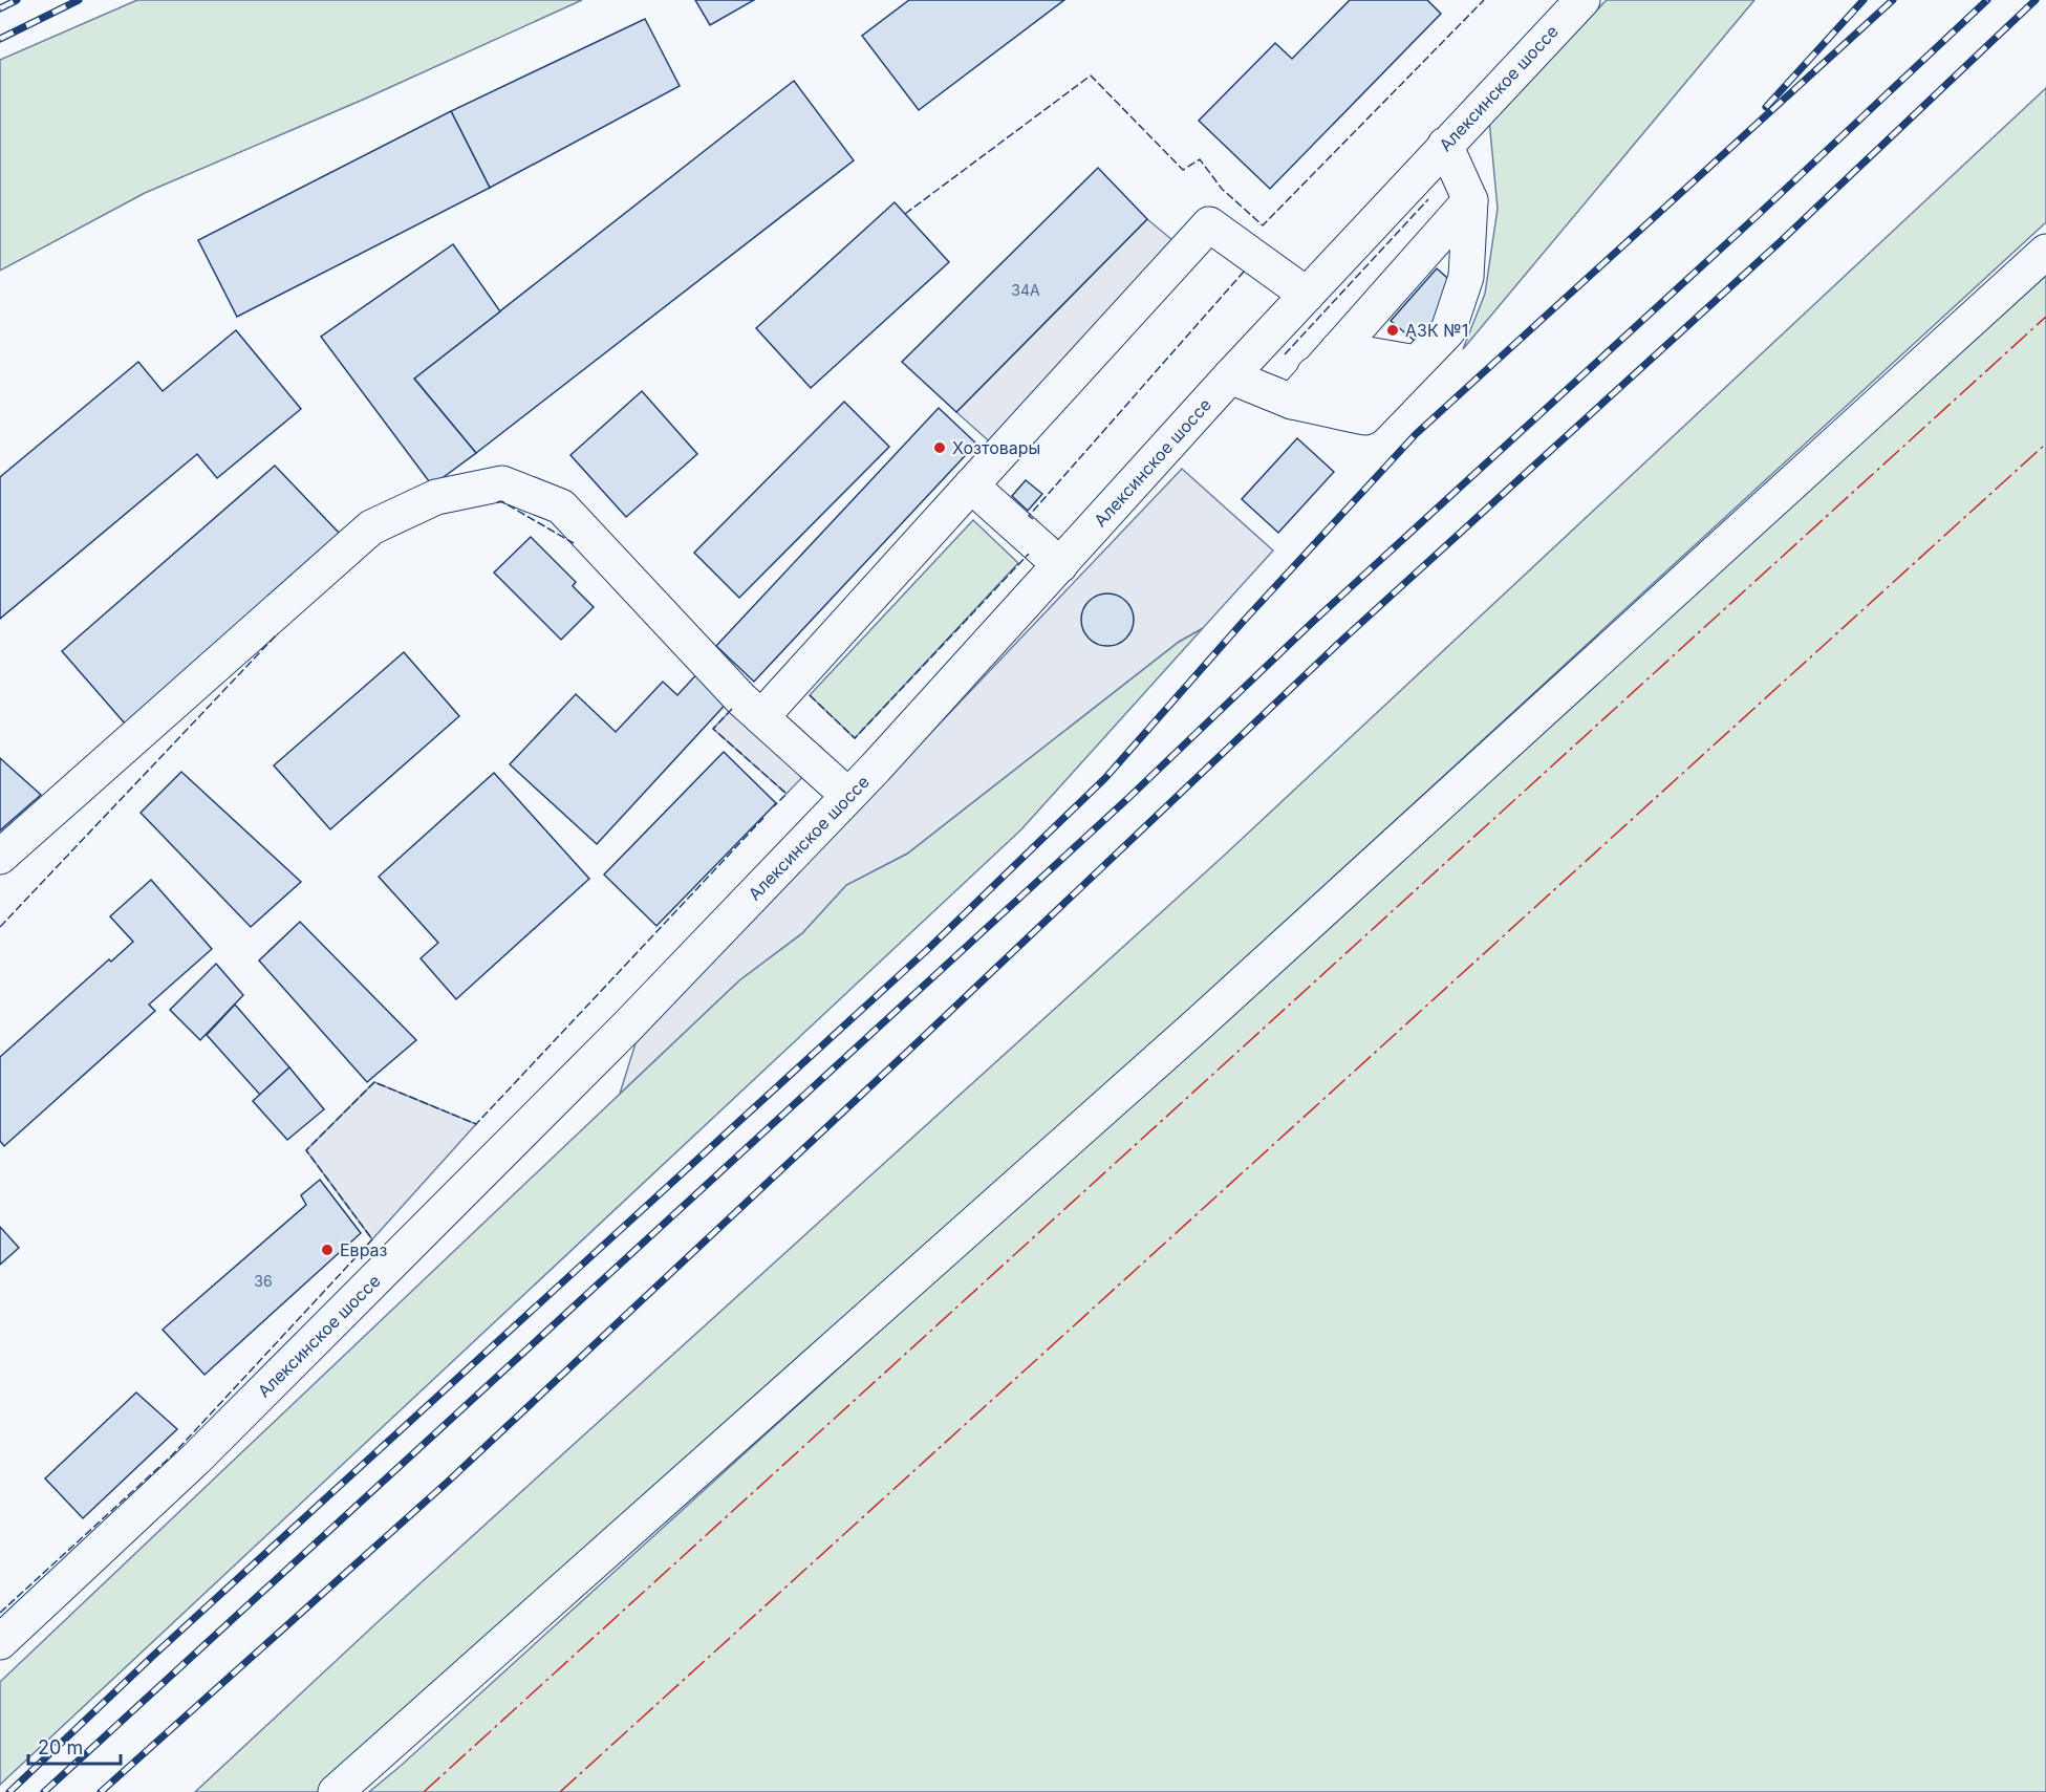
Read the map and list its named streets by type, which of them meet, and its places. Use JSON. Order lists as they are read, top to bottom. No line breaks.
{"streets":{"main road":["Алексинское шоссе"]},"places":["АЗК №1","Хозтовары","Евраз"],"house_numbers":["34А","36"],"scale_bar":"20 m"}
